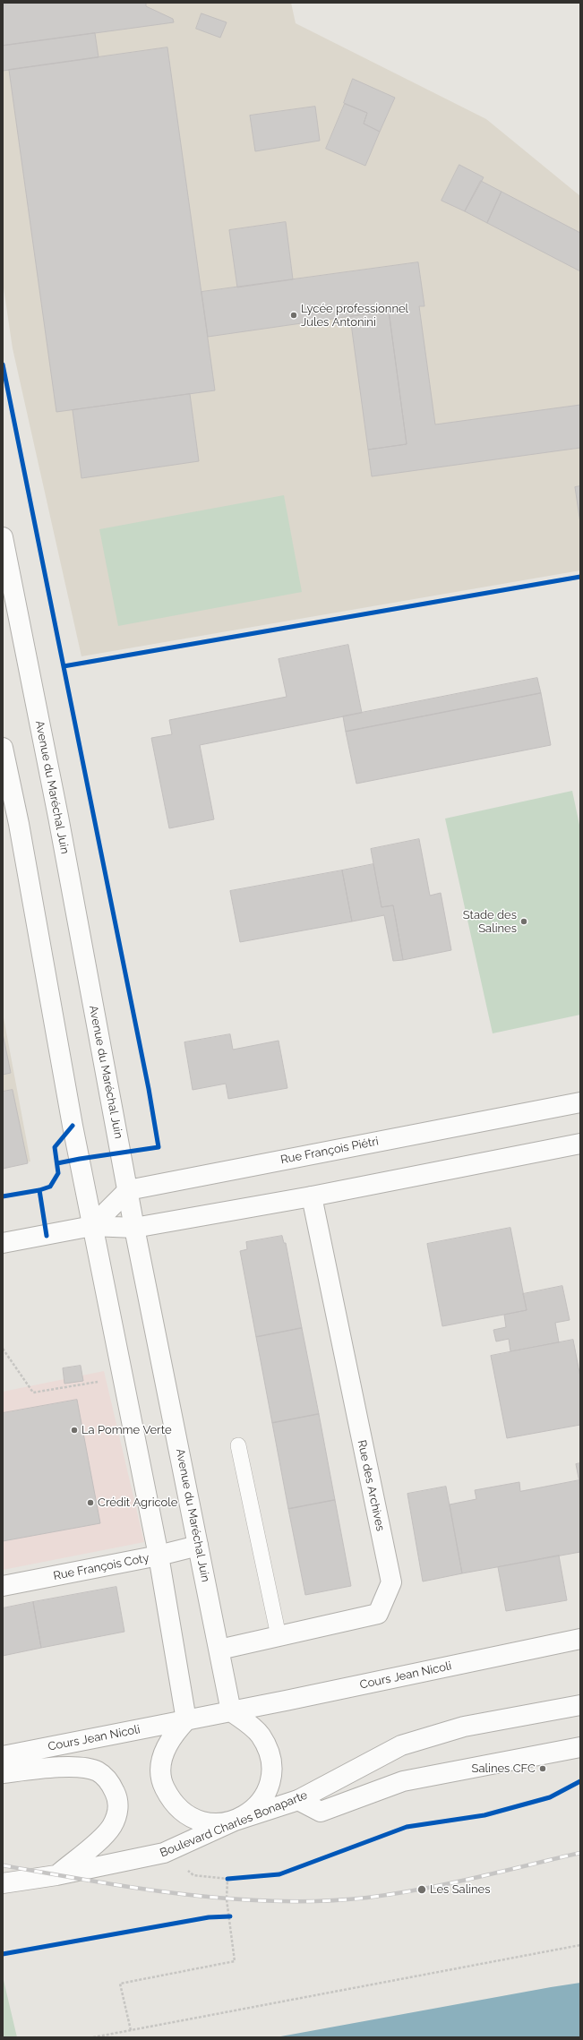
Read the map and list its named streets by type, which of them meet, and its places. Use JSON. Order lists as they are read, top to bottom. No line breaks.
{"streets":{"main road":["Avenue du Maréchal Juin","Rue François Piétri","Rue des Archives","Rue François Coty","Cours Jean Nicoli","Boulevard Charles Bonaparte"]},"crossings":[["Avenue du Maréchal Juin","Rue François Piétri"],["Avenue du Maréchal Juin","Rue des Archives"],["Avenue du Maréchal Juin","Rue François Coty"],["Avenue du Maréchal Juin","Cours Jean Nicoli"],["Avenue du Maréchal Juin","Boulevard Charles Bonaparte"],["Cours Jean Nicoli","Boulevard Charles Bonaparte"]],"places":["Lycée professionnel Jules Antonini","Stade des Salines","La Pomme Verte","Crédit Agricole","Salines CFC","Les Salines"]}
